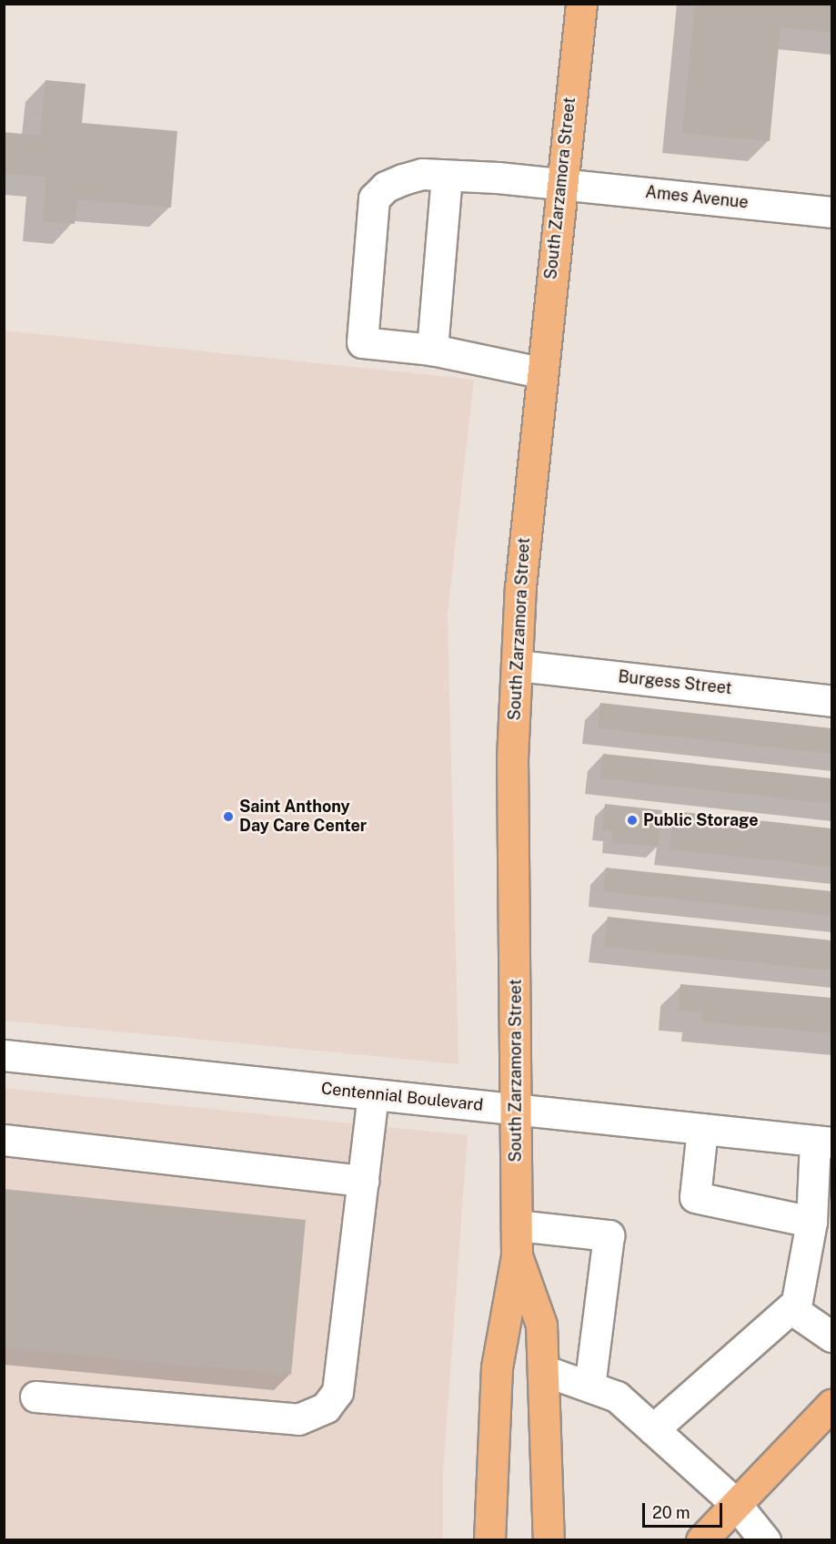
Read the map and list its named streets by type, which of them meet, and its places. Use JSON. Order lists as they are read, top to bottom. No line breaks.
{"streets":{"main road":["South Zarzamora Street"],"street":["Ames Avenue","Burgess Street","Centennial Boulevard"]},"crossings":[["South Zarzamora Street","Ames Avenue"],["South Zarzamora Street","Burgess Street"],["South Zarzamora Street","Centennial Boulevard"]],"places":["Saint Anthony Day Care Center","Public Storage"],"scale_bar":"20 m"}
